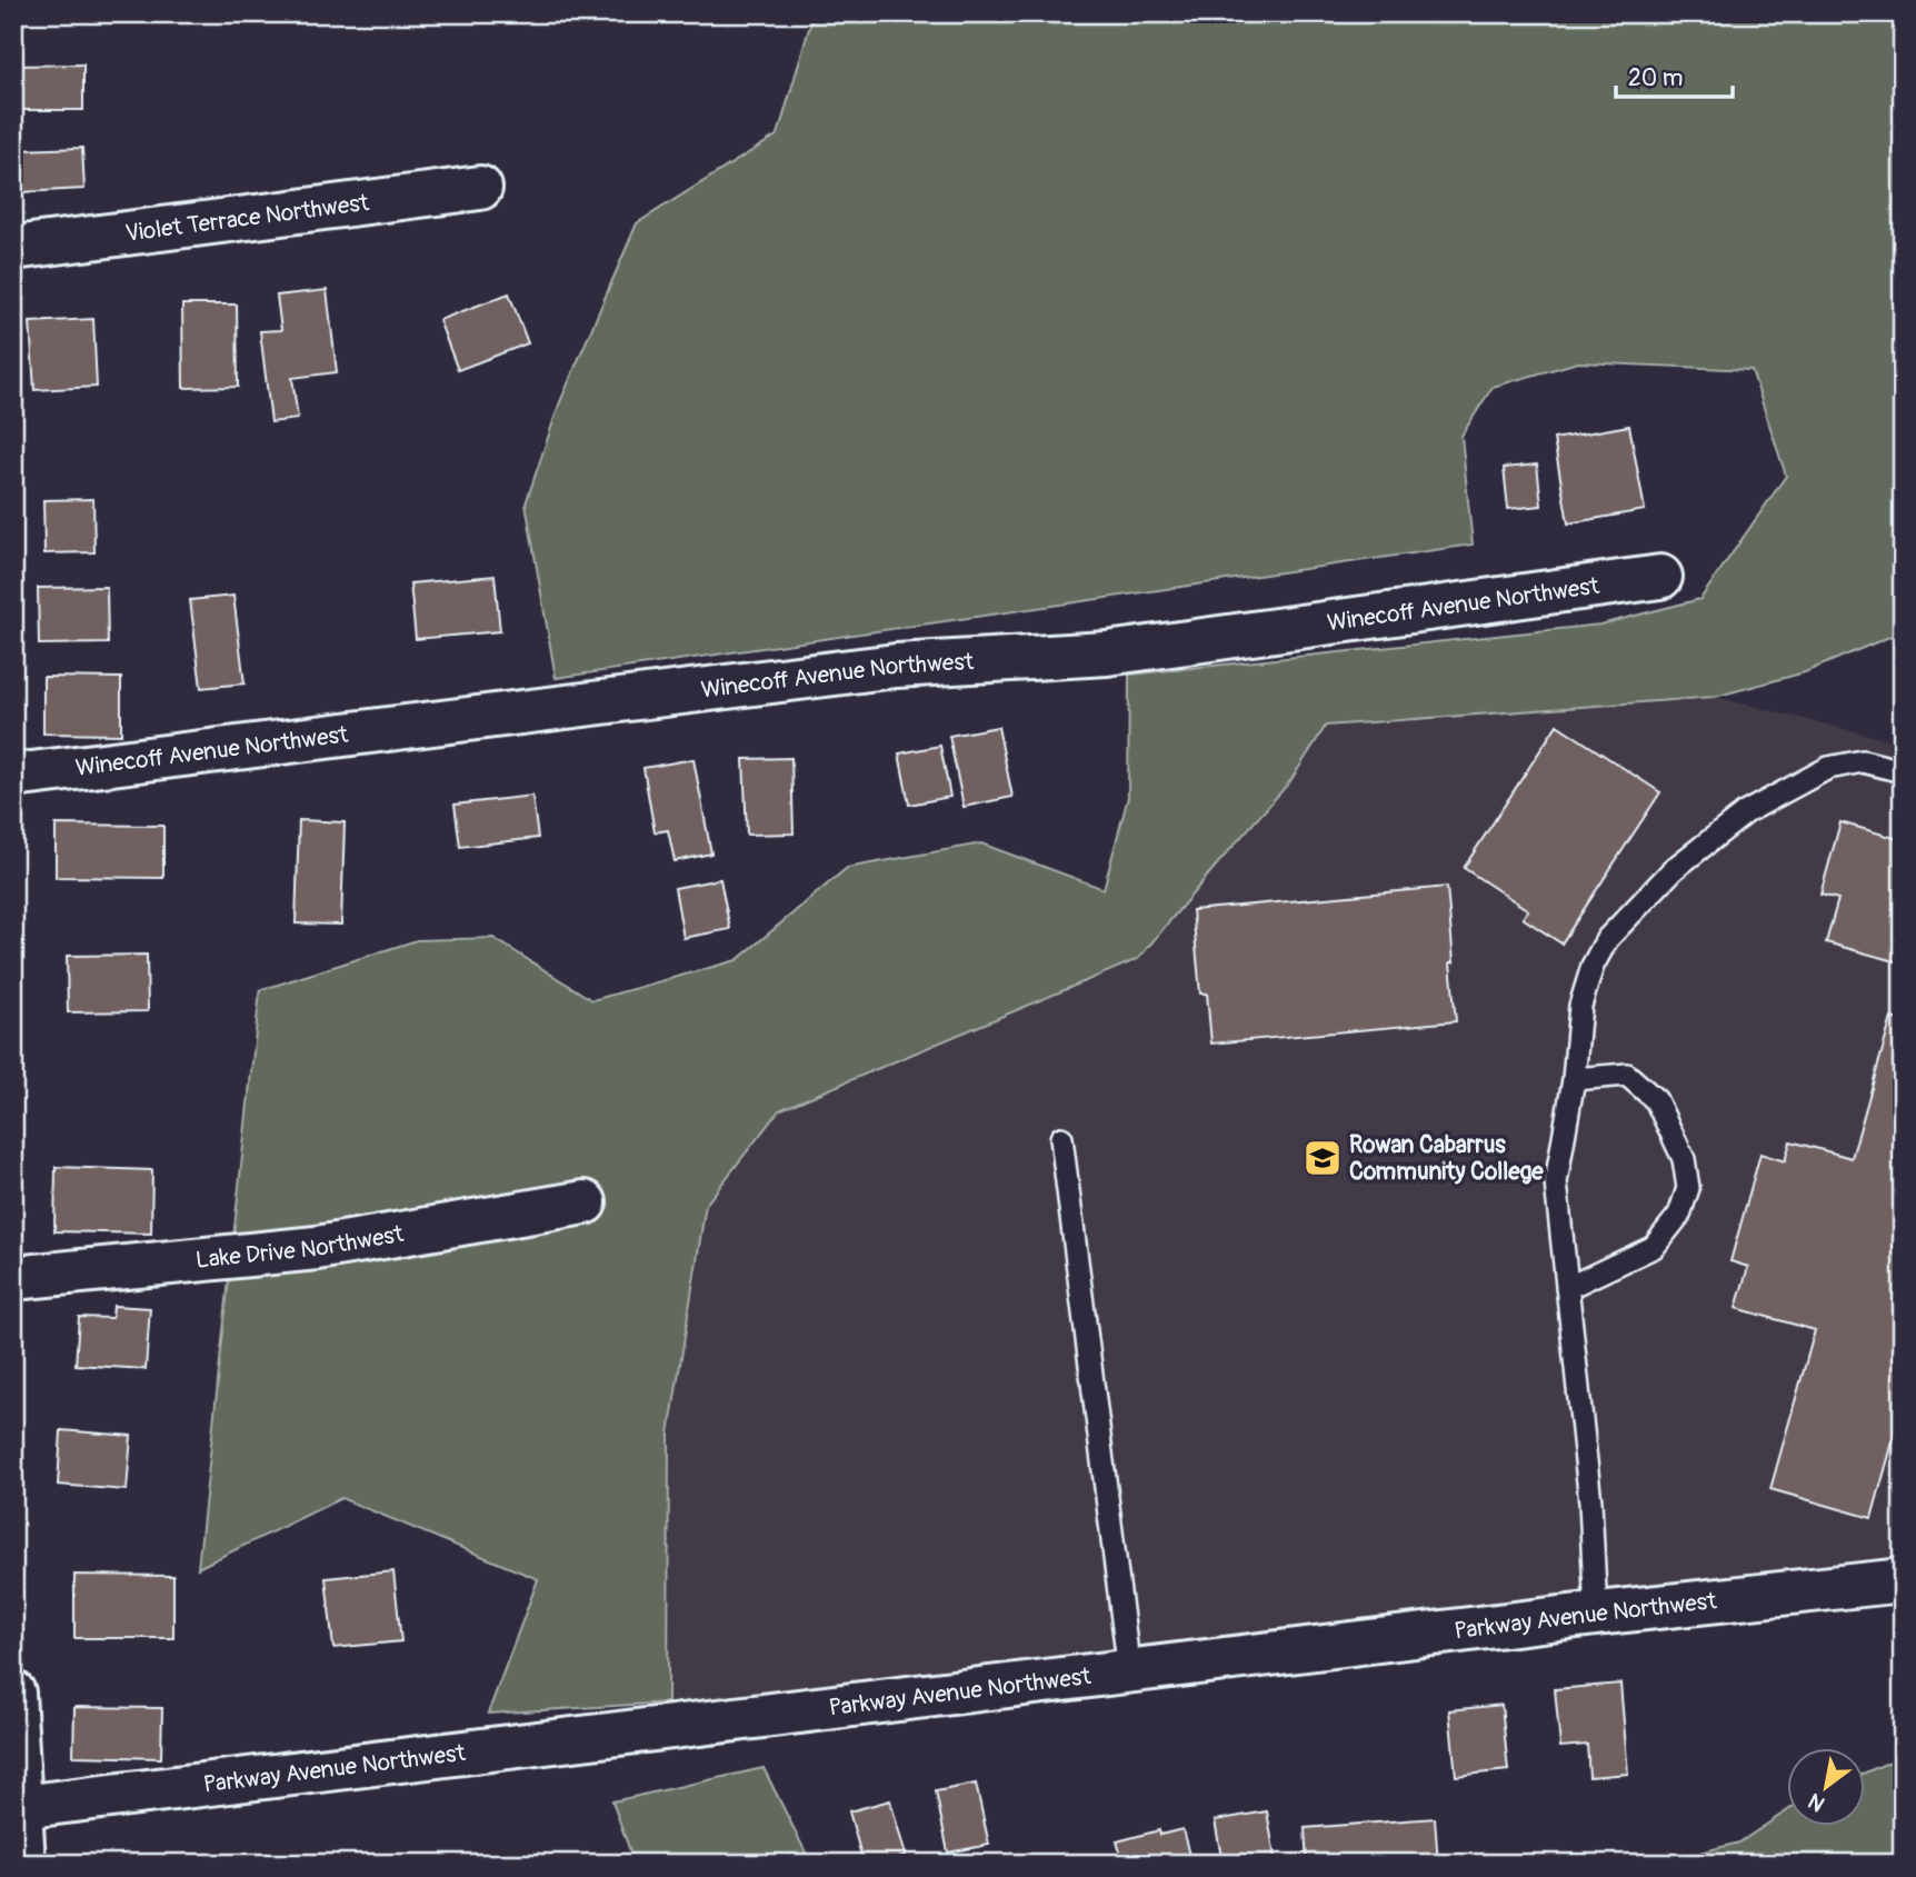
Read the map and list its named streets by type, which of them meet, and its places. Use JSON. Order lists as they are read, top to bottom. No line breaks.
{"streets":{"street":["Violet Terrace Northwest","Winecoff Avenue Northwest","Lake Drive Northwest","Parkway Avenue Northwest"]},"places":{"school or university":["Rowan Cabarrus Community College"]},"scale_bar":"20 m","north":"bottom left"}
